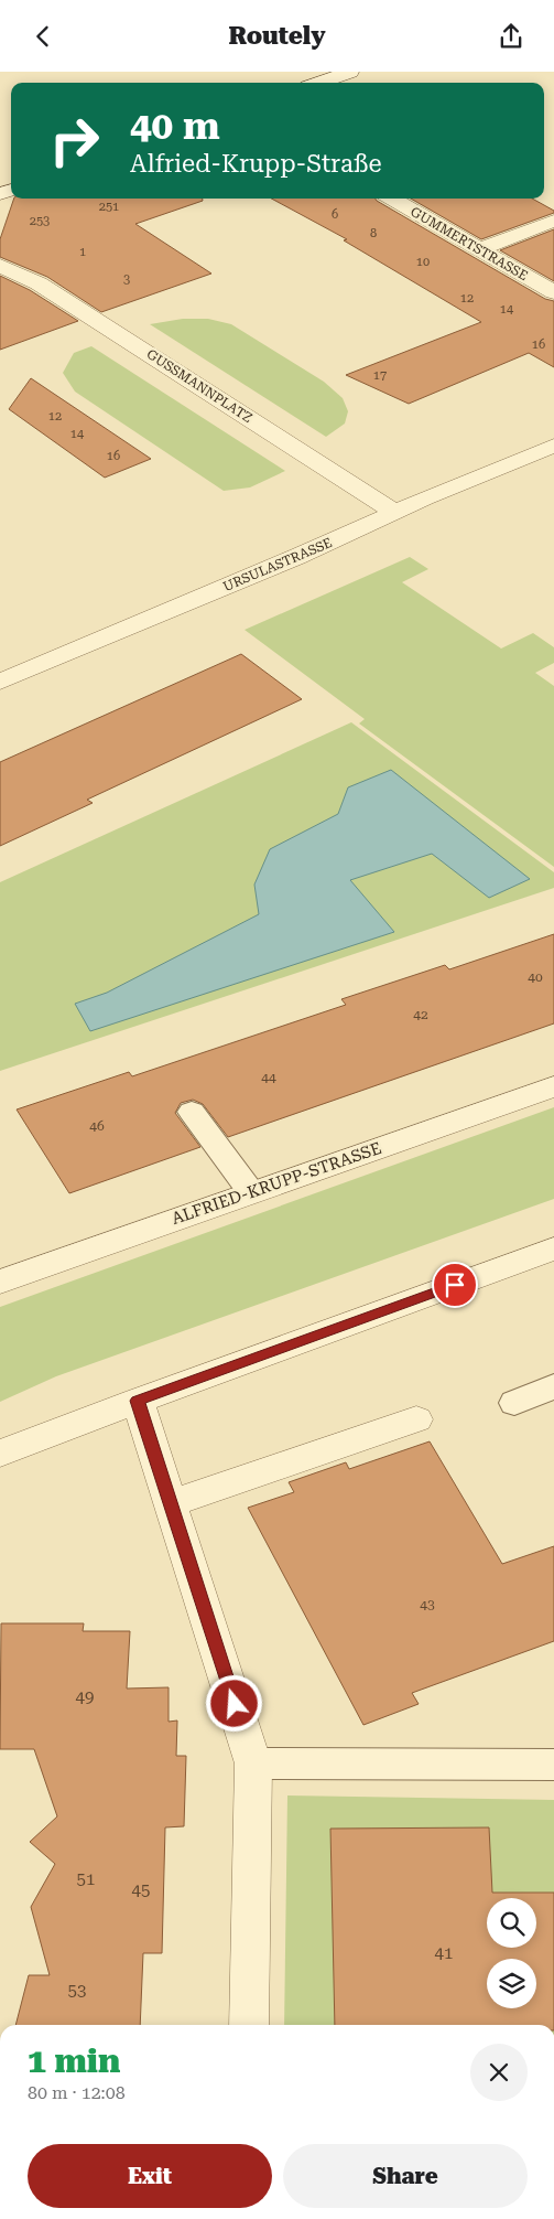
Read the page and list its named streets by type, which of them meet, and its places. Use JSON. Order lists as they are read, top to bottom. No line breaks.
{"streets":{"street":["GUMMERTSTRASSE","GUSSMANNPLATZ","URSULASTRASSE","ALFRIED-KRUPP-STRASSE"]},"crossings":[["GUSSMANNPLATZ","URSULASTRASSE"]],"house_numbers":["251","6","253","8","1","10","3","12","14","16","17","12","14","16","40","42","44","46","43","49","51","45","41","53"],"page":{"header":"Routely","turn":["40 m","Alfried-Krupp-Straße"],"heading":["1 min","80 m · 12:08"],"buttons":["Exit","Share"]}}
